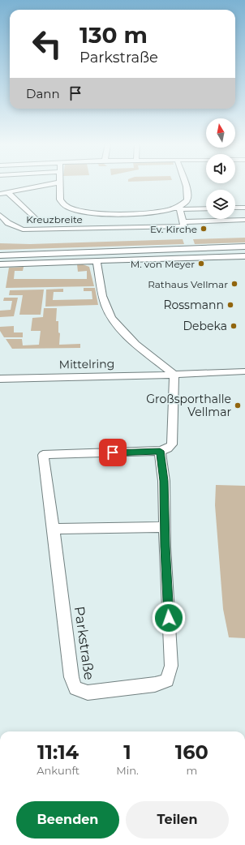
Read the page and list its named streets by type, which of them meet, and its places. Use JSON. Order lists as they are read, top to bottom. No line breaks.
{"streets":{"street":["Kreuzbreite","Mittelring","Parkstraße"]},"places":["Ev. Kirche","M. von Meyer","Rathaus Vellmar","Rossmann","Debeka","Großsporthalle Vellmar"],"north":"top","page":{"turn":["130 m","Parkstraße"],"then":"Dann","eta":["11:14","Ankunft","1","Min.","160","m"],"buttons":["Beenden","Teilen"]}}
